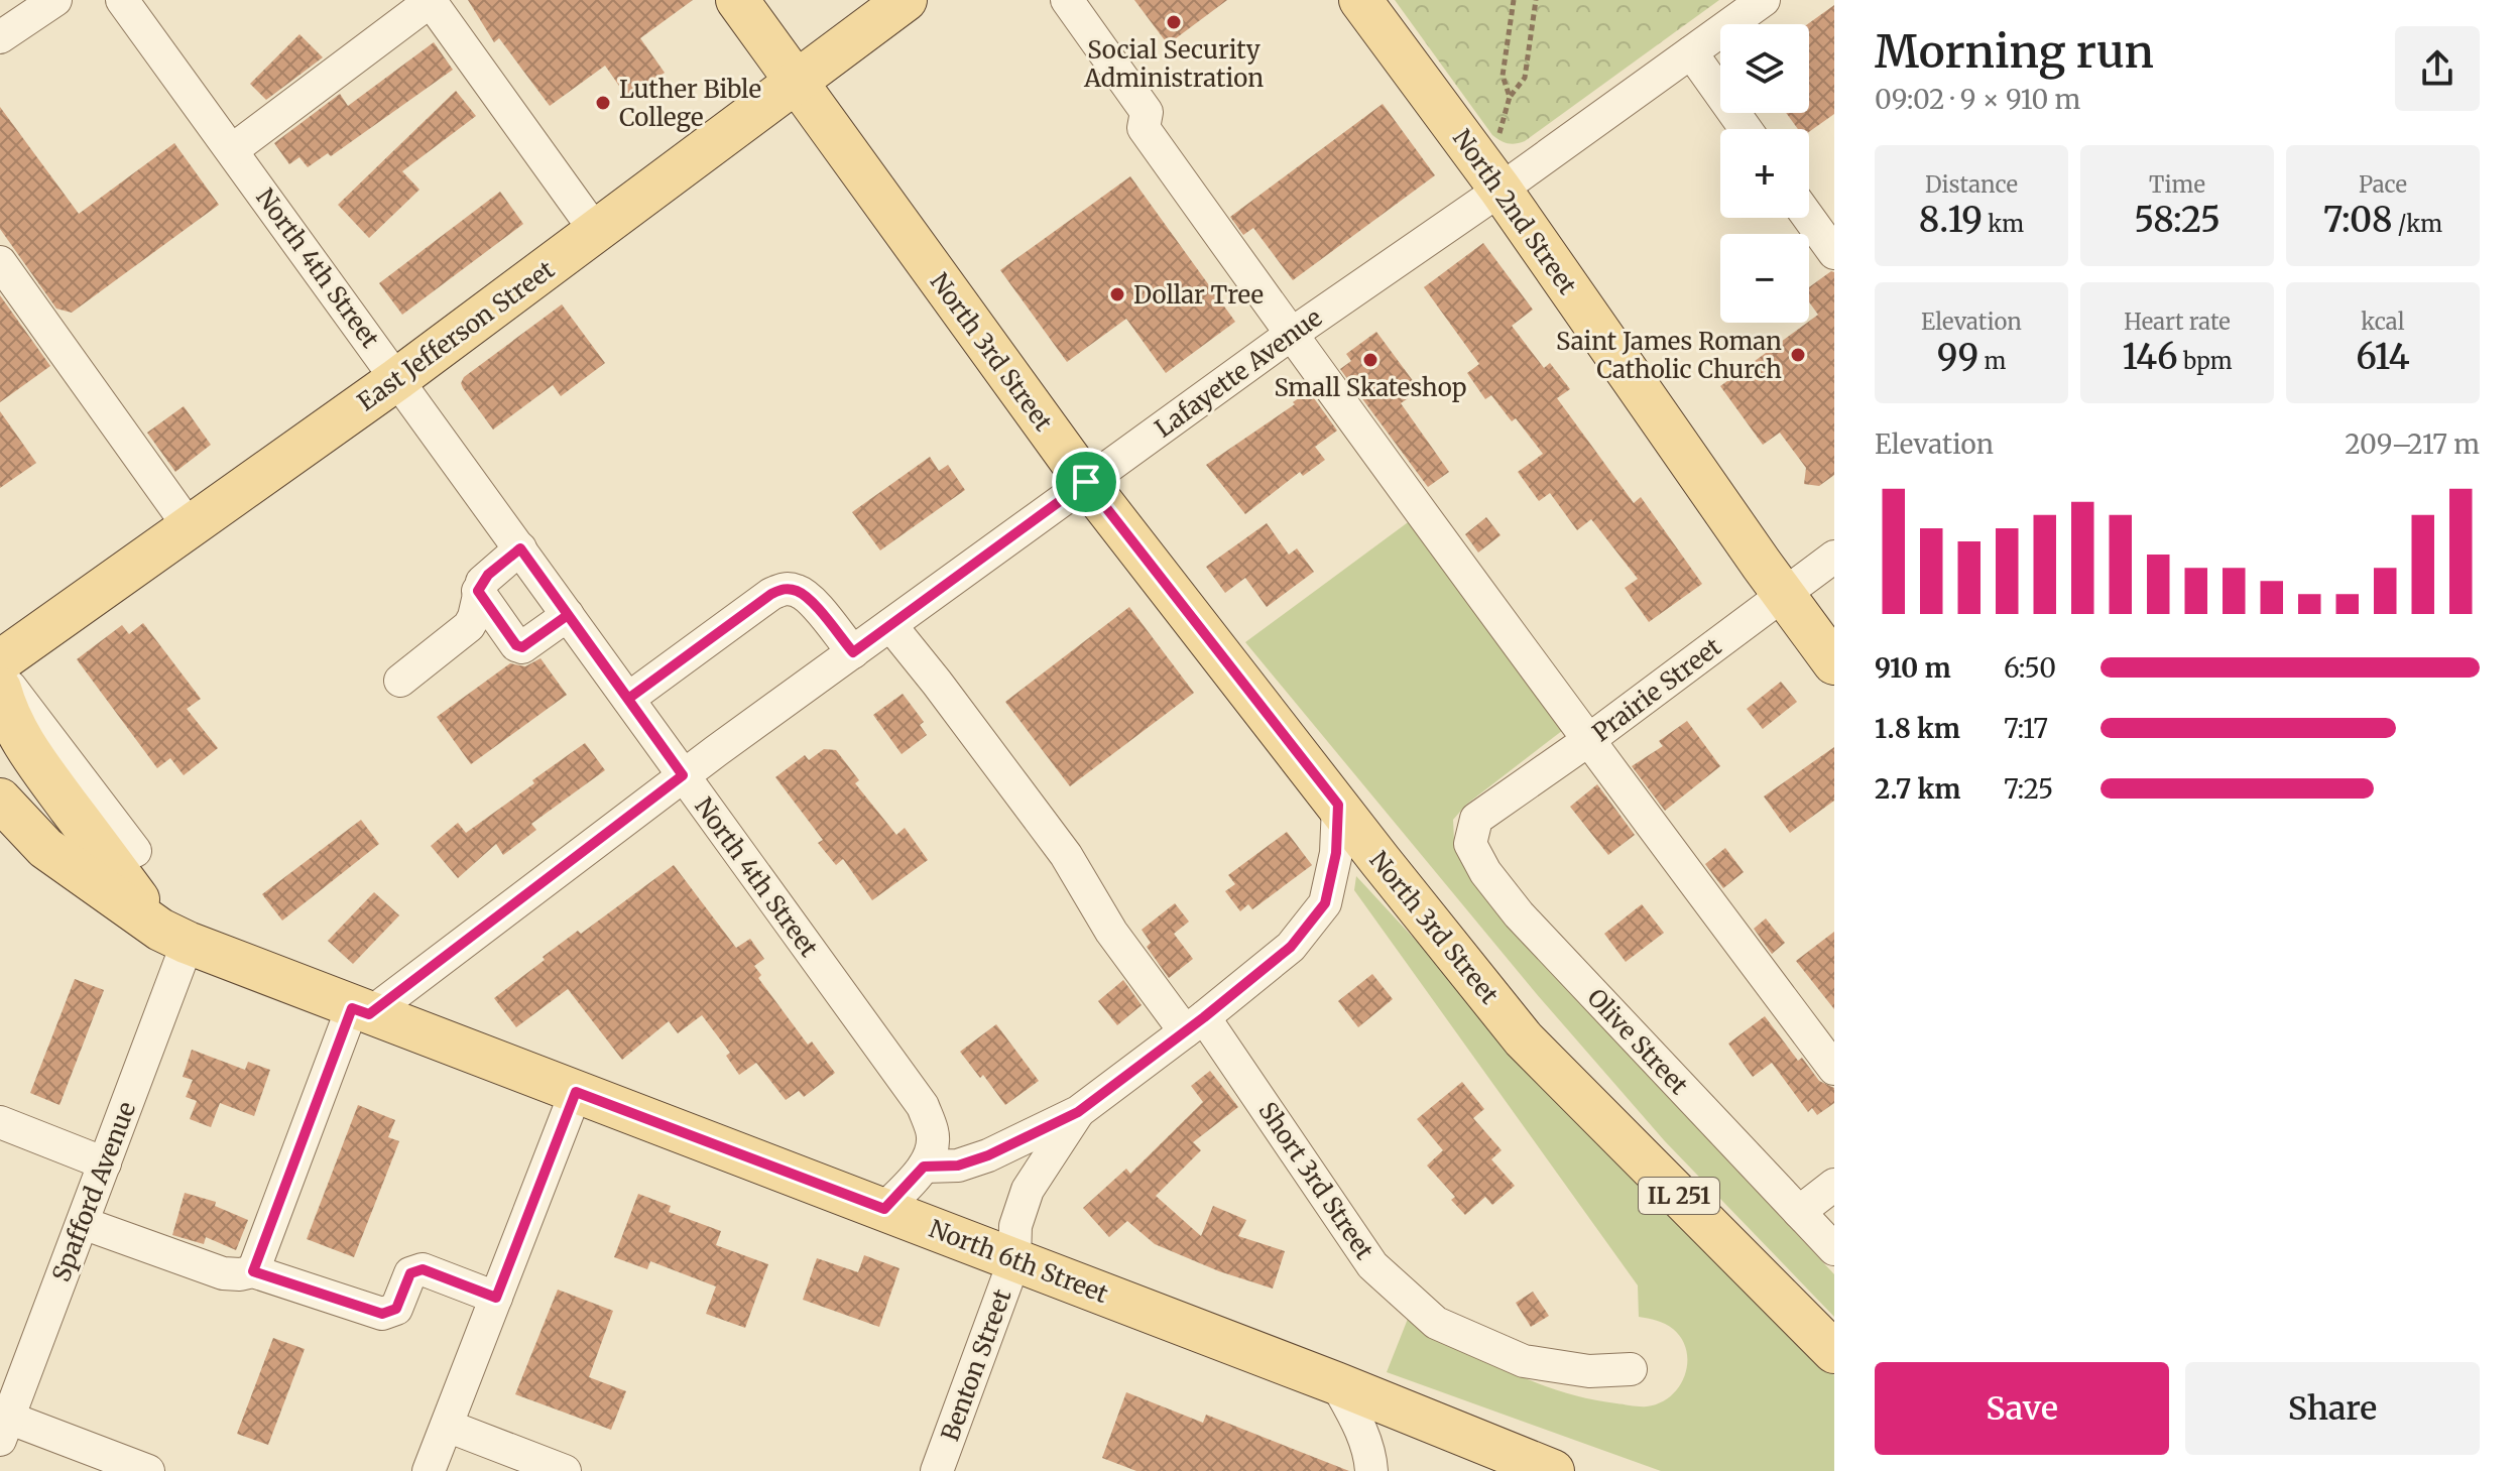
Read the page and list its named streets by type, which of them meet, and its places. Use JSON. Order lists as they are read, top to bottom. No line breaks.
{"streets":{"main road":["North 2nd Street","East Jefferson Street","North 3rd Street","IL 251","North 6th Street"],"street":["North 4th Street","Lafayette Avenue","Prairie Street","Olive Street","Short 3rd Street","Spafford Avenue","Benton Street"]},"crossings":[["North 2nd Street","Lafayette Avenue"],["North 2nd Street","Prairie Street"],["North 4th Street","East Jefferson Street"],["North 4th Street","Lafayette Avenue"],["East Jefferson Street","North 3rd Street"],["North 3rd Street","Lafayette Avenue"],["Lafayette Avenue","Short 3rd Street"],["Lafayette Avenue","North 6th Street"],["Prairie Street","Olive Street"],["Spafford Avenue","North 6th Street"],["North 6th Street","Benton Street"]],"places":["Social Security Administration","Luther Bible College","Dollar Tree","Saint James Roman Catholic Church","Small Skateshop"],"page":{"heading":["Morning run","09:02 · 9 × 910 m"],"map_buttons":["+","−"],"stats":[["Distance","8.19 km"],["Time","58:25"],["Pace","7:08 /km"],["Elevation","99 m"],["Heart rate","146 bpm"],["kcal","614"]],"chart":["Elevation","209–217 m"],"list":[{"name":"910 m","note":"6:50"},{"name":"1.8 km","note":"7:17"},{"name":"2.7 km","note":"7:25"}],"buttons":["Save","Share"]}}
